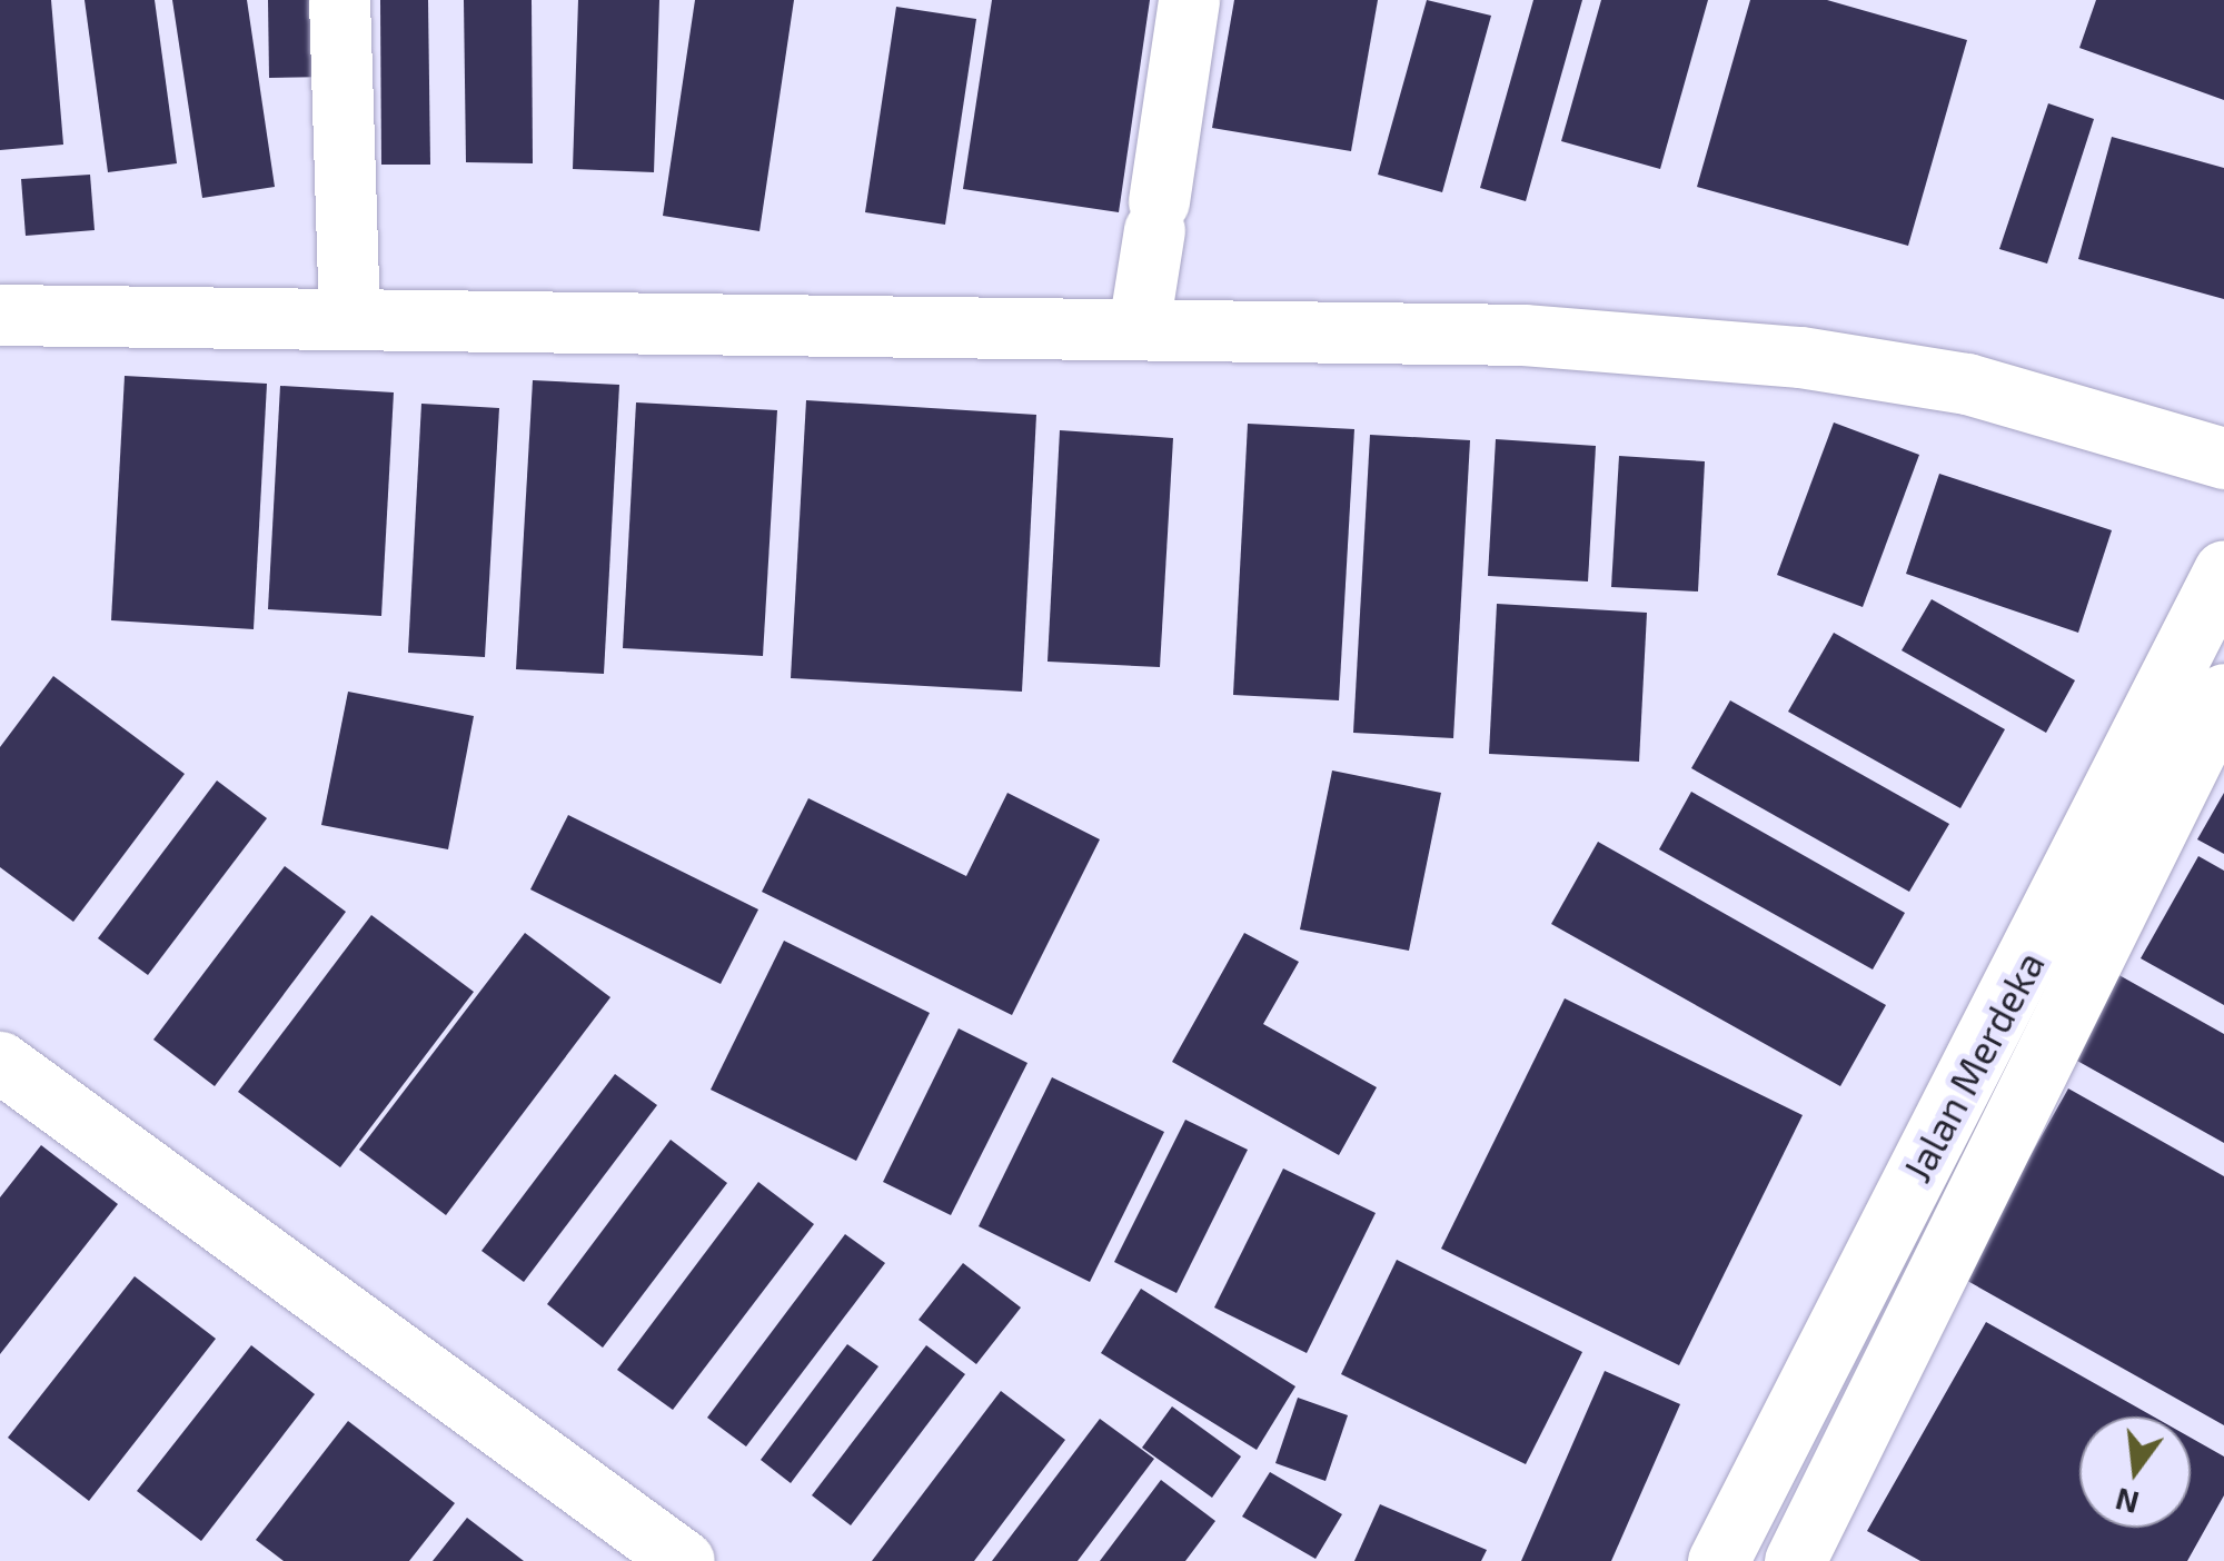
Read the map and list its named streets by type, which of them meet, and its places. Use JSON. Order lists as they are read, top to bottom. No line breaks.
{"streets":{"street":["Jalan Merdeka"]},"north":"bottom"}
